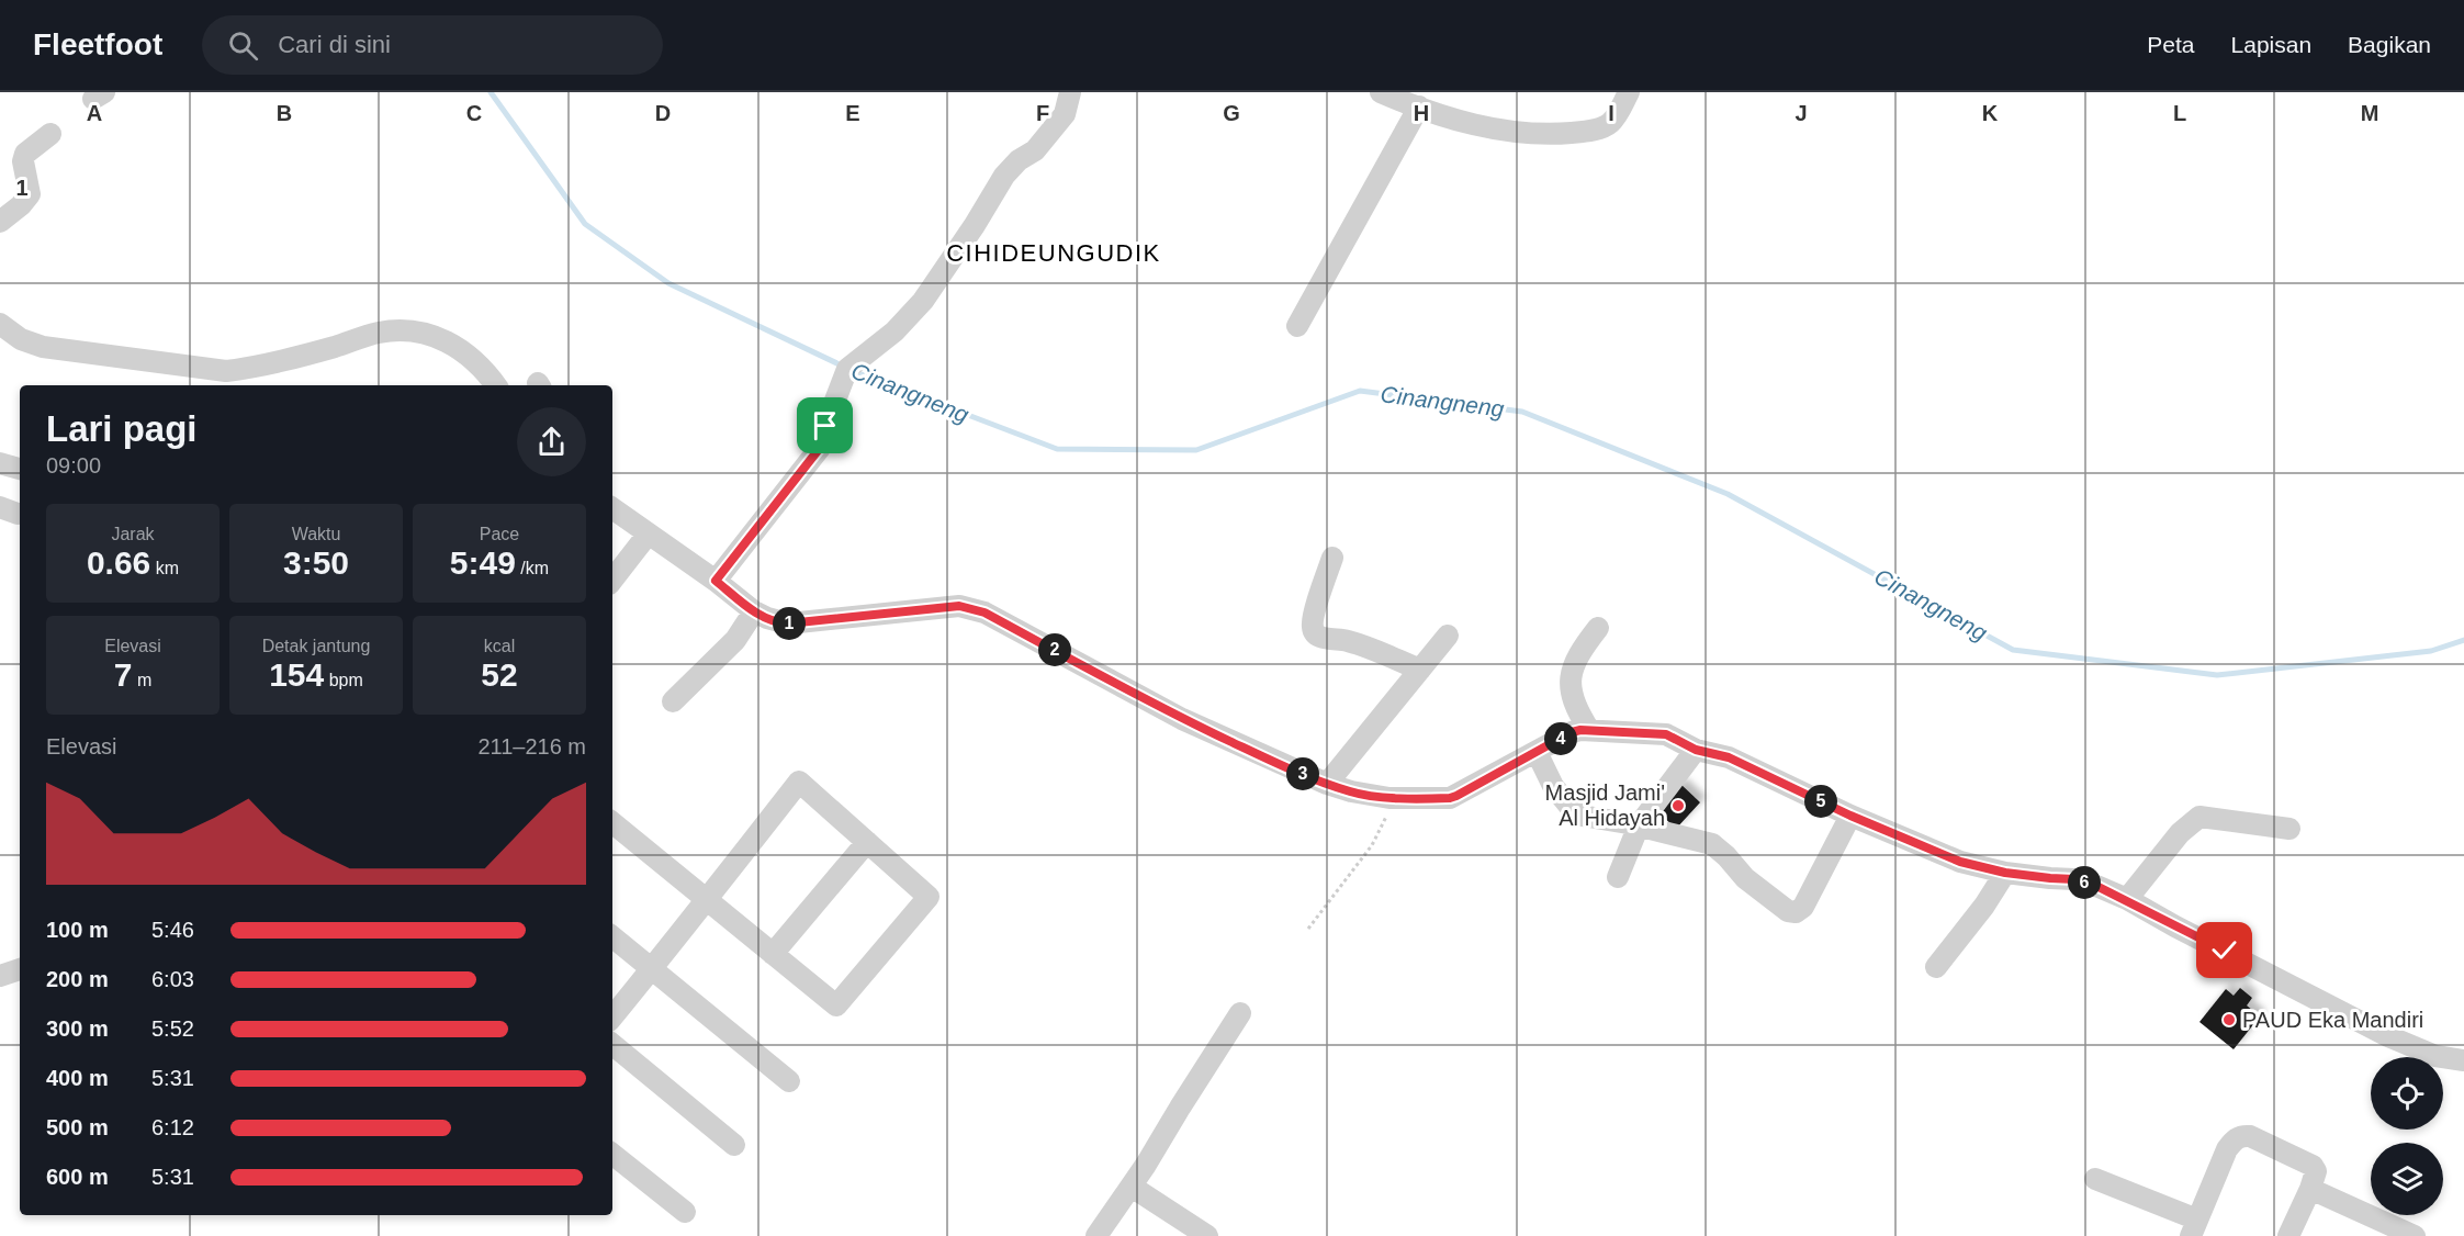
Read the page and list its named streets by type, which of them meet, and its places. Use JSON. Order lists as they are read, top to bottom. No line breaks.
{"districts":["CIHIDEUNGUDIK"],"water":["Cinangneng"],"places":["Masjid Jami' Al Hidayah","PAUD Eka Mandiri"],"page":{"header":"Fleetfoot","search":"Cari di sini","nav":["Peta","Lapisan","Bagikan"],"heading":["Lari pagi","09:00"],"stats":[["Jarak","0.66 km"],["Waktu","3:50"],["Pace","5:49 /km"],["Elevasi","7 m"],["Detak jantung","154 bpm"],["kcal","52"]],"pins":["1","2","4","3","5","6"],"chart":["Elevasi","211–216 m"],"list":[{"name":"100 m","note":"5:46"},{"name":"200 m","note":"6:03"},{"name":"300 m","note":"5:52"},{"name":"400 m","note":"5:31"},{"name":"500 m","note":"6:12"},{"name":"600 m","note":"5:31"}]},"grid":{"columns":["A","B","C","D","E","F","G","H","I","J","K","L","M"],"rows":["1"]}}
